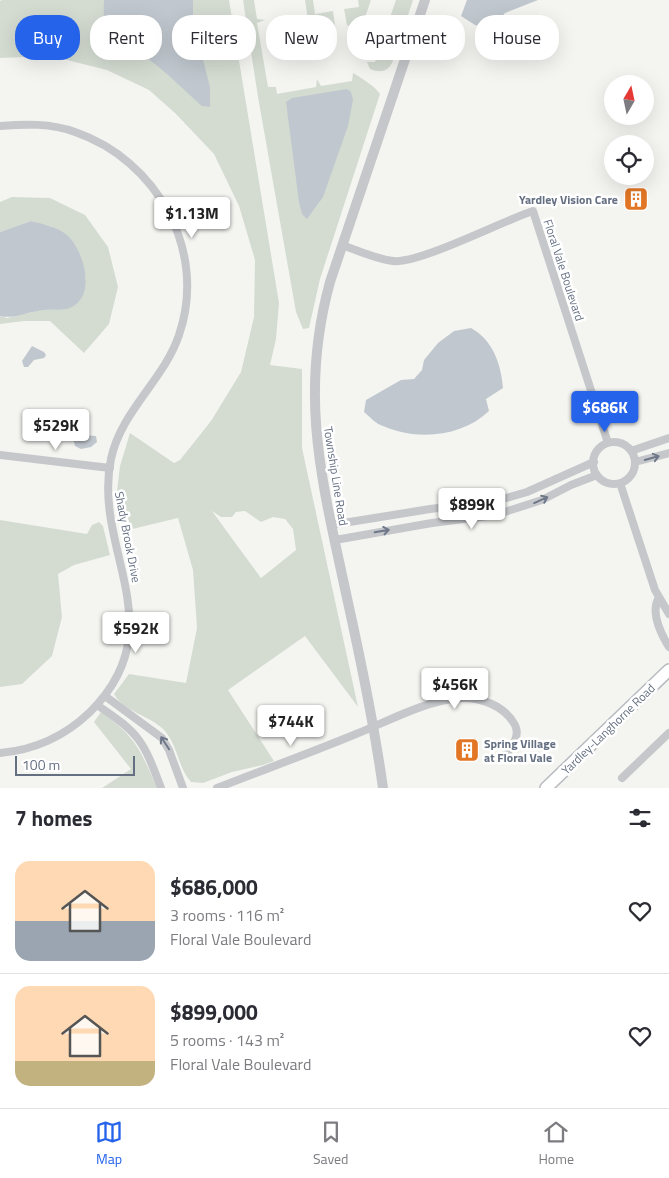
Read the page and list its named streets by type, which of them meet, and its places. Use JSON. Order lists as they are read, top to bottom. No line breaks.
{"streets":{"main road":["Yardley-Langhorne Road"],"street":["Floral Vale Boulevard","Township Line Road","Shady Brook Drive"]},"crossings":[["Floral Vale Boulevard","Township Line Road"]],"places":{"building":["Yardley Vision Care","Spring Village at Floral Vale"]},"scale_bar":"100 m","north":"top","page":{"chip":["Buy","Rent","Filters","New","Apartment","House"],"price":["$1.13M","$686K","$529K","$899K","$592K","$456K","$744K"],"scale":"100 m","heading":"7 homes","list":[{"name":"$686,000","note":"3 rooms · 116 m² · Floral Vale Boulevard"},{"name":"$899,000","note":"5 rooms · 143 m² · Floral Vale Boulevard"}],"tabs":["Map","Saved","Home"]}}
